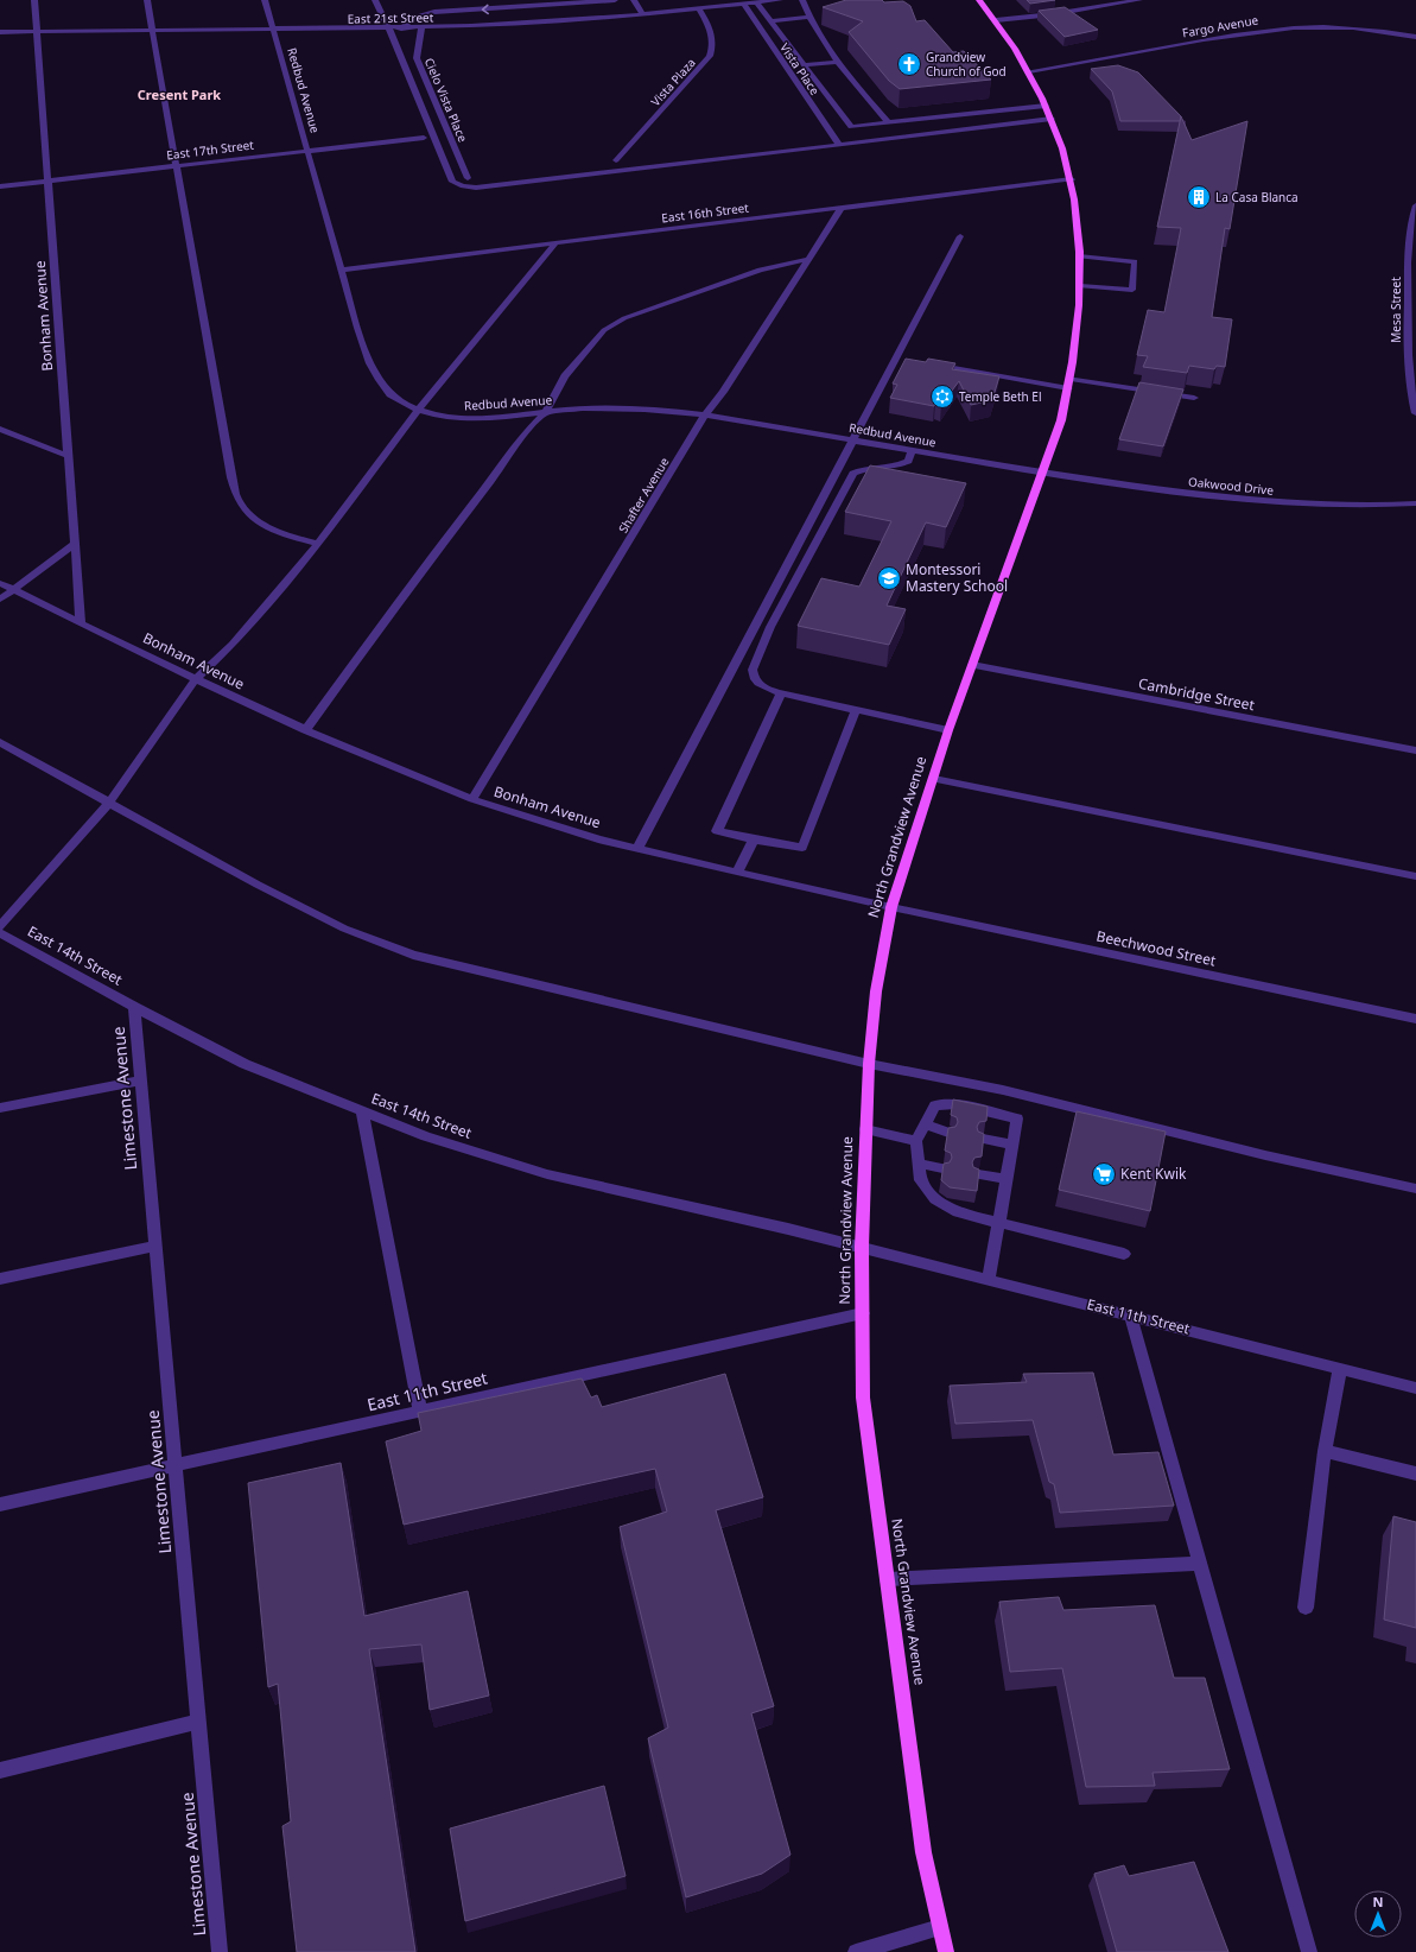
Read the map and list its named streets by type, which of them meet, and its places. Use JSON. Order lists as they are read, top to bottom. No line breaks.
{"streets":{"main road":["North Grandview Avenue"],"street":["East 21st Street","Fargo Avenue","Vista Place","Vista Plaza","Redbud Avenue","Cielo Vista Place","East 17th Street","East 16th Street","Mesa Street","Bonham Avenue","Oakwood Drive","Shafter Avenue","Cambridge Street","Beechwood Street","East 14th Street","Limestone Avenue","East 11th Street"]},"crossings":[["East 21st Street","Vista Place"],["East 21st Street","Vista Plaza"],["East 21st Street","Redbud Avenue"],["East 21st Street","Cielo Vista Place"],["East 21st Street","Bonham Avenue"],["Fargo Avenue","North Grandview Avenue"],["Redbud Avenue","East 17th Street"],["Redbud Avenue","East 16th Street"],["Redbud Avenue","Oakwood Drive"],["Redbud Avenue","Shafter Avenue"],["Redbud Avenue","North Grandview Avenue"],["East 17th Street","Bonham Avenue"],["East 16th Street","Shafter Avenue"],["East 16th Street","North Grandview Avenue"],["Bonham Avenue","Shafter Avenue"],["Bonham Avenue","North Grandview Avenue"],["Bonham Avenue","Beechwood Street"],["Oakwood Drive","North Grandview Avenue"],["Cambridge Street","North Grandview Avenue"],["North Grandview Avenue","Beechwood Street"],["North Grandview Avenue","East 14th Street"],["North Grandview Avenue","East 11th Street"],["East 14th Street","Limestone Avenue"],["East 14th Street","East 11th Street"],["Limestone Avenue","East 11th Street"]],"districts":["Cresent Park"],"places":{"church":["Grandview Church of God"],"building":["La Casa Blanca"],"synagogue":["Temple Beth El"],"school or university":["Montessori Mastery School"],"supermarket":["Kent Kwik"]},"north":"top"}
